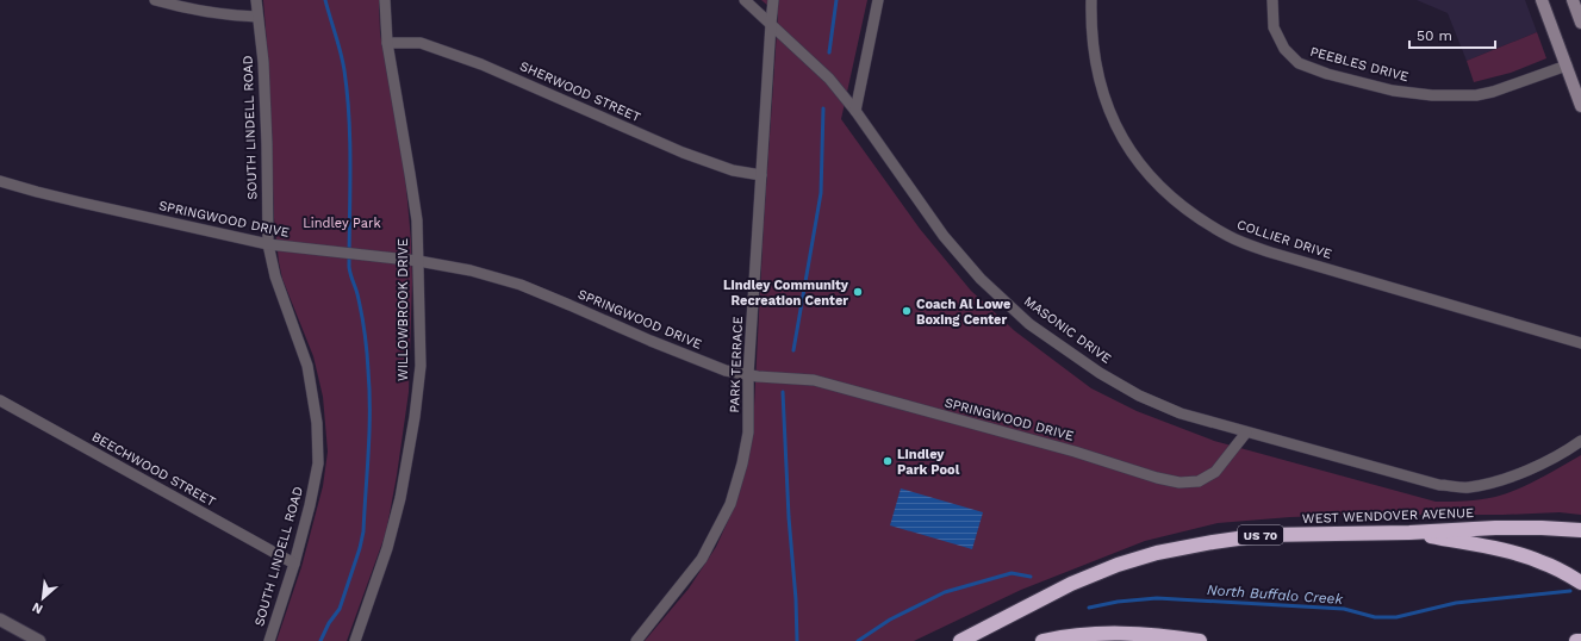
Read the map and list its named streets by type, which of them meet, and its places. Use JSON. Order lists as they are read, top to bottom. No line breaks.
{"streets":{"highway":["WEST WENDOVER AVENUE","US 70"],"street":["PEEBLES DRIVE","SHERWOOD STREET","SOUTH LINDELL ROAD","SPRINGWOOD DRIVE","COLLIER DRIVE","WILLOWBROOK DRIVE","MASONIC DRIVE","PARK TERRACE","BEECHWOOD STREET"]},"crossings":[["SHERWOOD STREET","WILLOWBROOK DRIVE"],["SHERWOOD STREET","PARK TERRACE"],["SOUTH LINDELL ROAD","SPRINGWOOD DRIVE"],["SOUTH LINDELL ROAD","BEECHWOOD STREET"],["SPRINGWOOD DRIVE","WILLOWBROOK DRIVE"],["SPRINGWOOD DRIVE","MASONIC DRIVE"],["SPRINGWOOD DRIVE","PARK TERRACE"],["MASONIC DRIVE","PARK TERRACE"]],"water":["North Buffalo Creek"],"parks":["Lindley Park"],"places":["Lindley Community Recreation Center","Coach Al Lowe Boxing Center","Lindley Park Pool"],"scale_bar":"50 m","north":"bottom left"}
